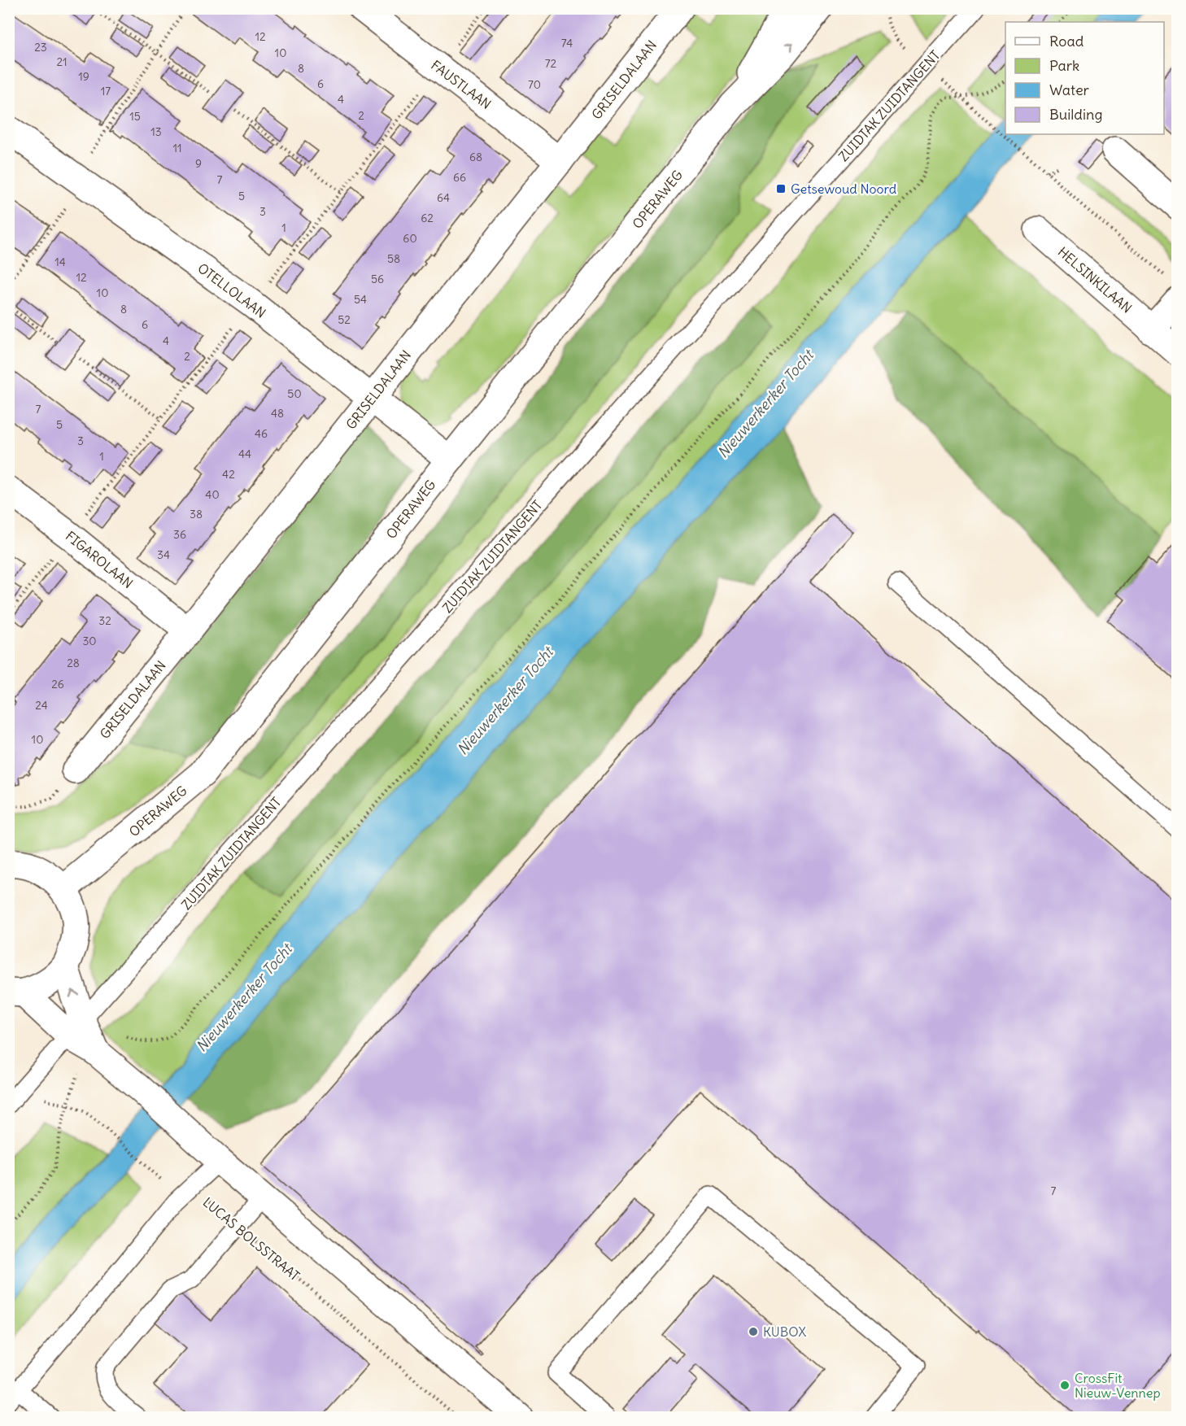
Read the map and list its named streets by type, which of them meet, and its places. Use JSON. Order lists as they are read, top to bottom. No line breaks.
{"streets":{"street":["GRISELDALAAN","FAUSTLAAN","OPERAWEG","HELSINKILAAN","OTELLOLAAN","FIGAROLAAN"],"lane":["ZUIDTAK ZUIDTANGENT"],"path":["LUCAS BOLSSTRAAT"]},"crossings":[["GRISELDALAAN","FAUSTLAAN"],["GRISELDALAAN","OTELLOLAAN"],["GRISELDALAAN","FIGAROLAAN"],["ZUIDTAK ZUIDTANGENT","LUCAS BOLSSTRAAT"],["OPERAWEG","OTELLOLAAN"]],"water":["Nieuwerkerker Tocht"],"places":{"transit":["Getsewoud Noord"],"other":["KUBOX","CrossFit Nieuw-Vennep"]},"house_numbers":["12","74","23","10","21","72","8","19","6","70","17","4","2","15","13","11","68","9","66","7","5","64","3","62","1","60","58","14","12","56","10","54","8","52","6","4","2","50","7","48","5","46","3","44","1","42","40","38","36","34","32","30","28","26","24","10","7"],"legend":["Road","Park","Water","Building"]}
